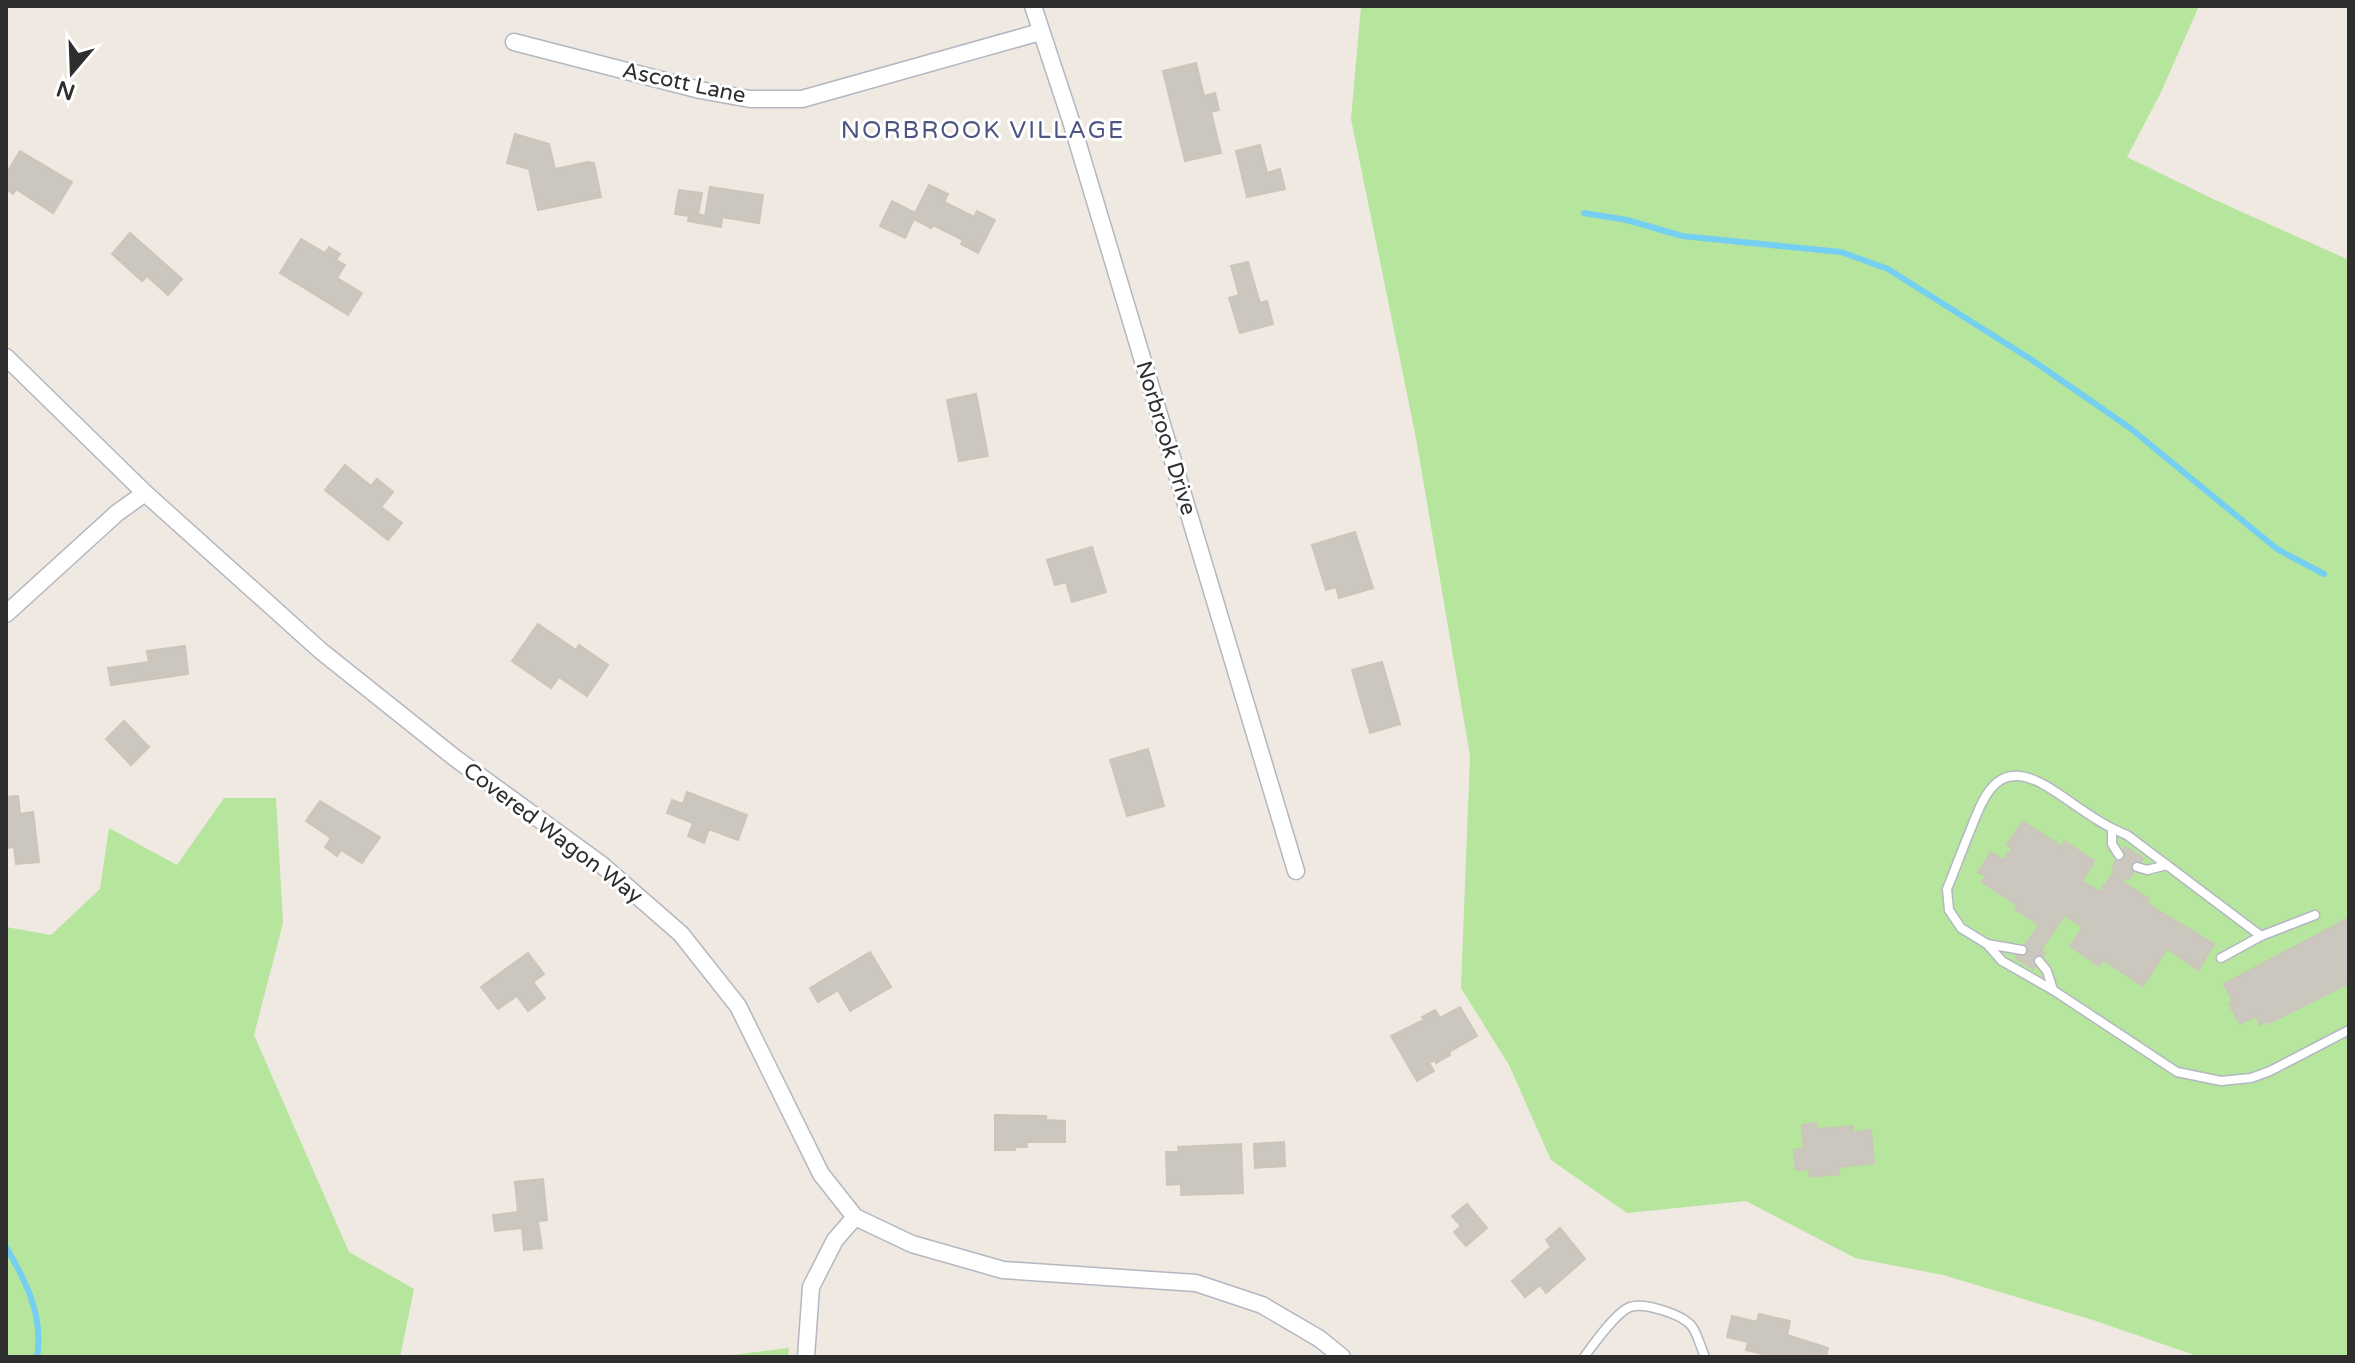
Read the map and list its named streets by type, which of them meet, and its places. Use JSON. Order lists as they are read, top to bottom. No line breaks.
{"streets":{"street":["Ascott Lane","Norbrook Drive","Covered Wagon Way"]},"crossings":[["Ascott Lane","Norbrook Drive"]],"districts":["NORBROOK VILLAGE"],"north":"bottom"}
